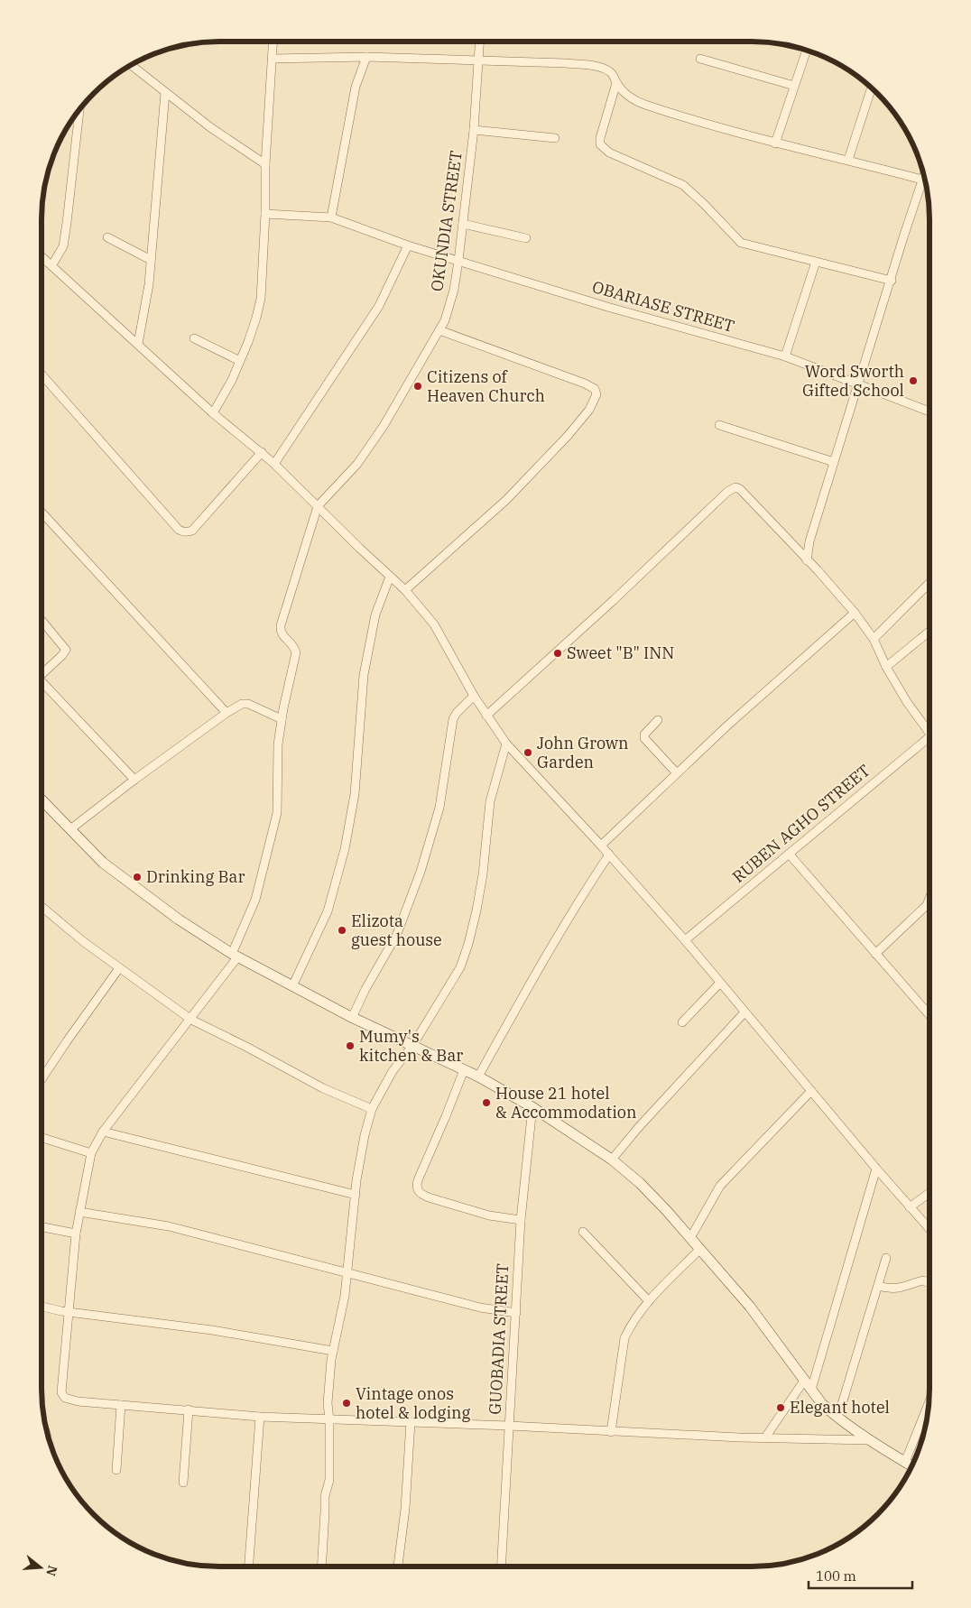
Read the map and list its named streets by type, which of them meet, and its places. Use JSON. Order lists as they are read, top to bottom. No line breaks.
{"streets":{"street":["OKUNDIA STREET","OBARIASE STREET","RUBEN AGHO STREET","GUOBADIA STREET"]},"crossings":[["OKUNDIA STREET","OBARIASE STREET"]],"places":["Word Sworth Gifted School","Citizens of Heaven Church","Sweet \"B\" INN","John Grown Garden","Drinking Bar","Elizota guest house","Mumy's kitchen & Bar","House 21 hotel & Accommodation","Vintage onos hotel & lodging","Elegant hotel"],"scale_bar":"100 m","north":"right"}
